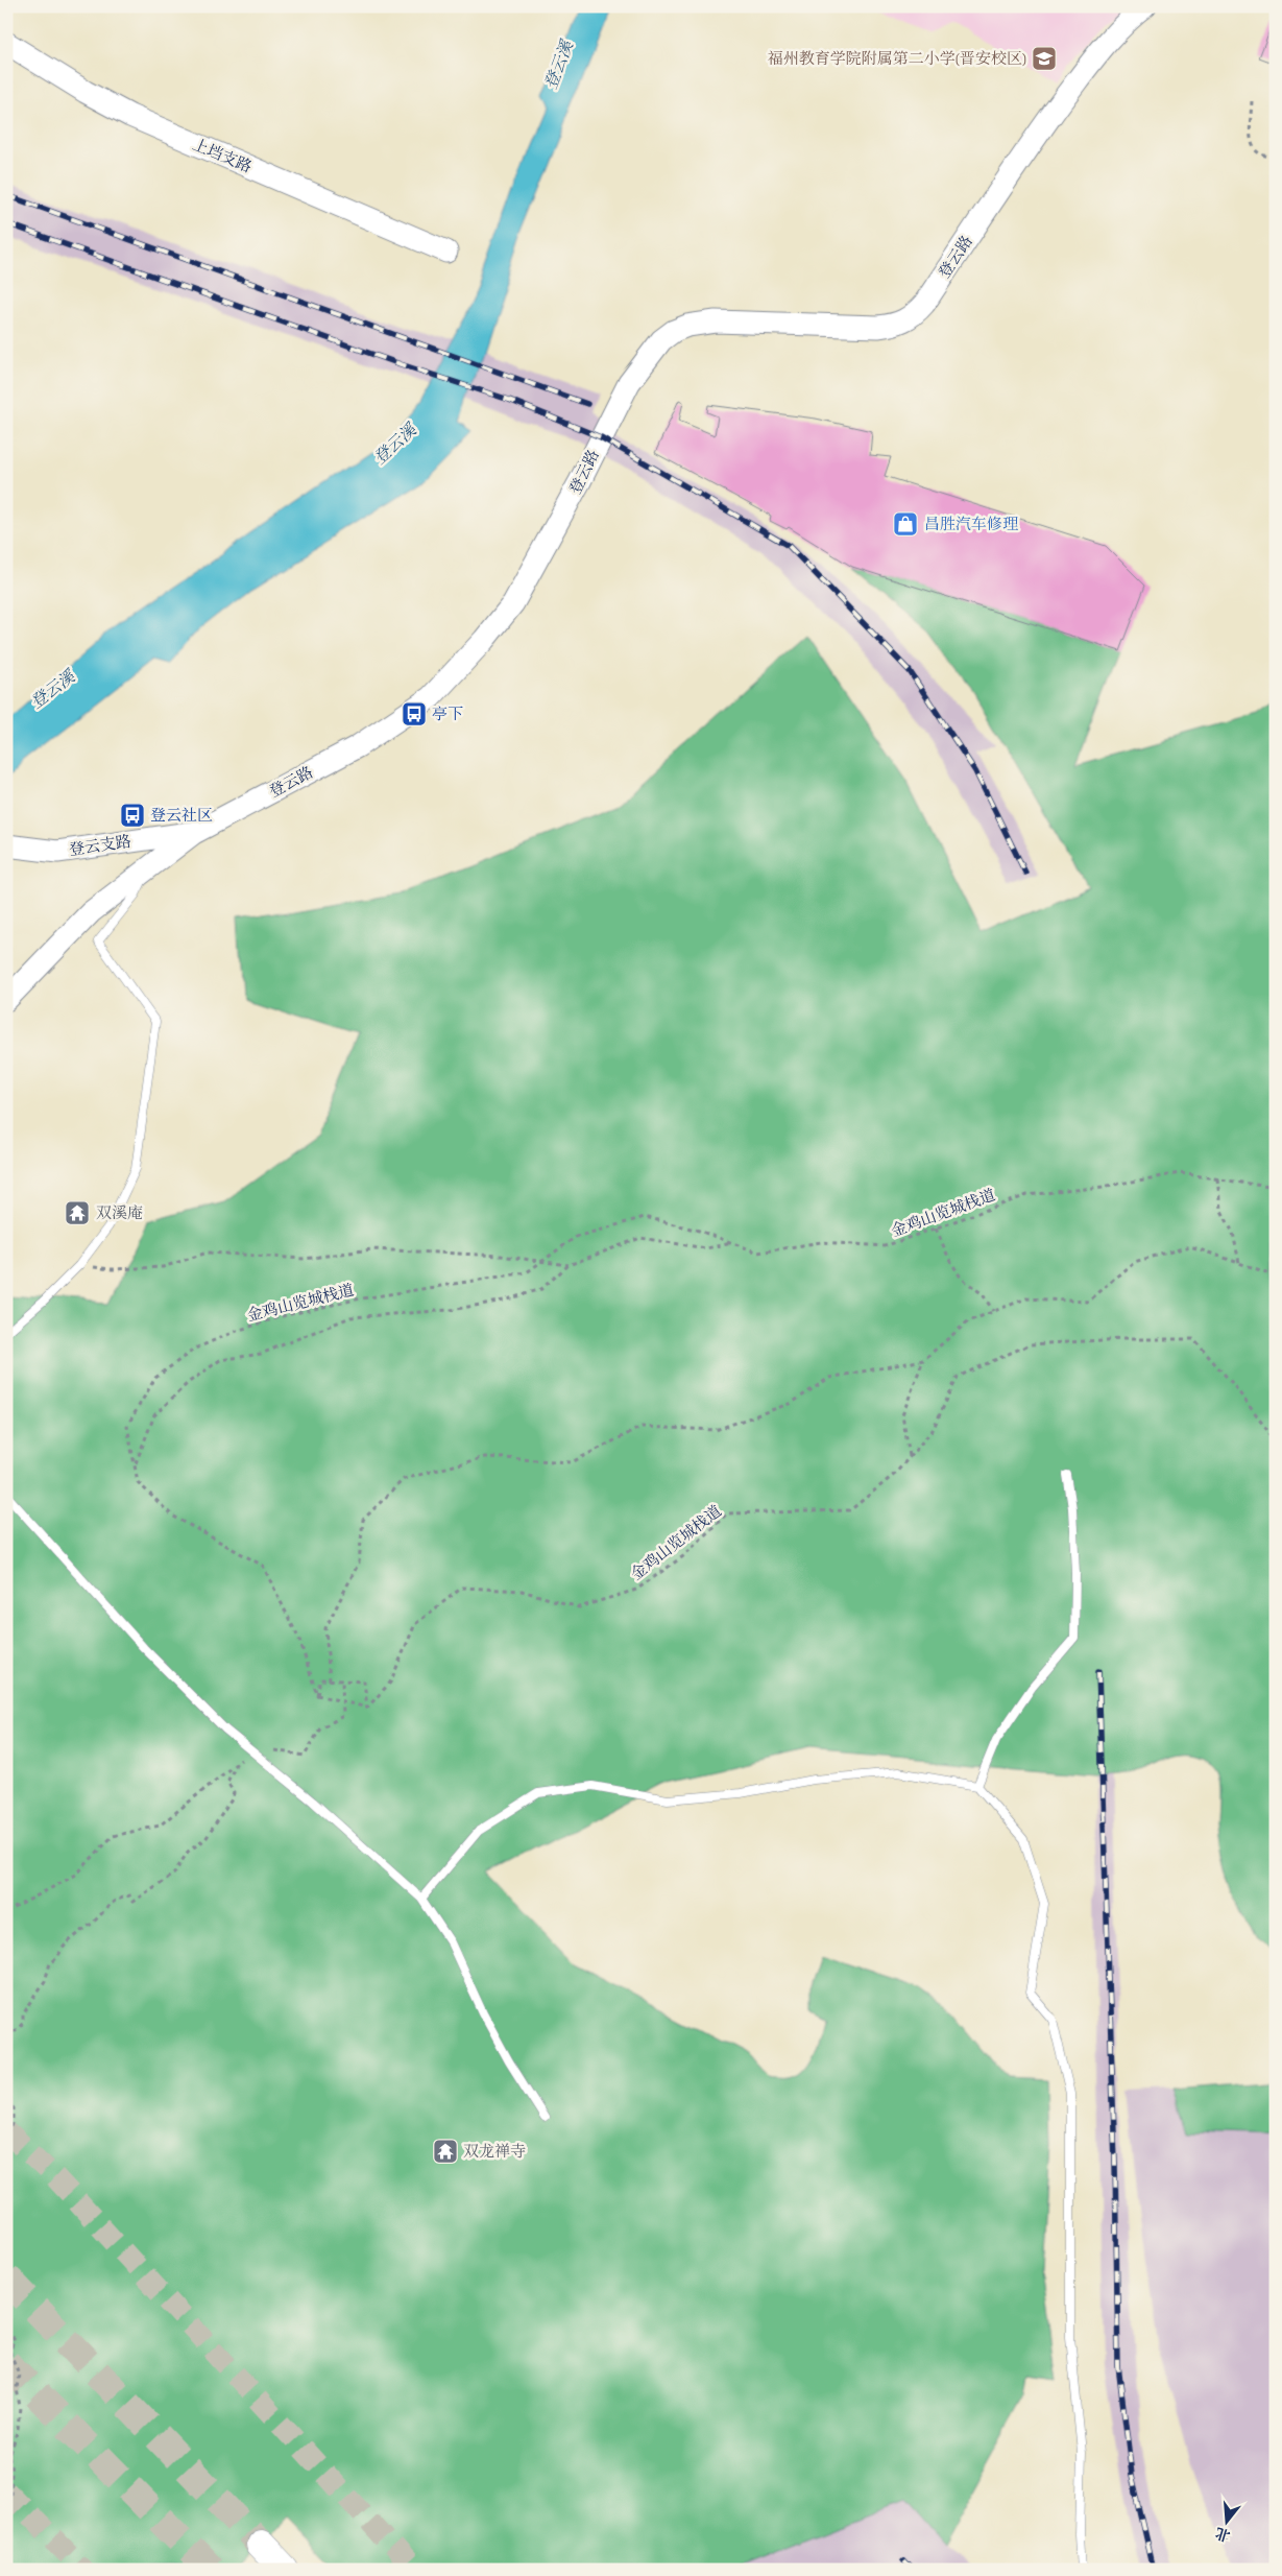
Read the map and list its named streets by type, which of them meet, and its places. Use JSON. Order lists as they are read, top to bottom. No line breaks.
{"streets":{"street":["上垱支路","登云路","登云支路"],"path":["金鸡山览城栈道"]},"crossings":[["登云路","登云支路"]],"water":["登云溪"],"places":{"school or university":["福州教育学院附属第二小学(晋安校区)"],"shop":["昌胜汽车修理"],"bus stop":["亭下","登云社区"],"temple":["双溪庵","双龙禅寺"]},"north":"bottom"}
